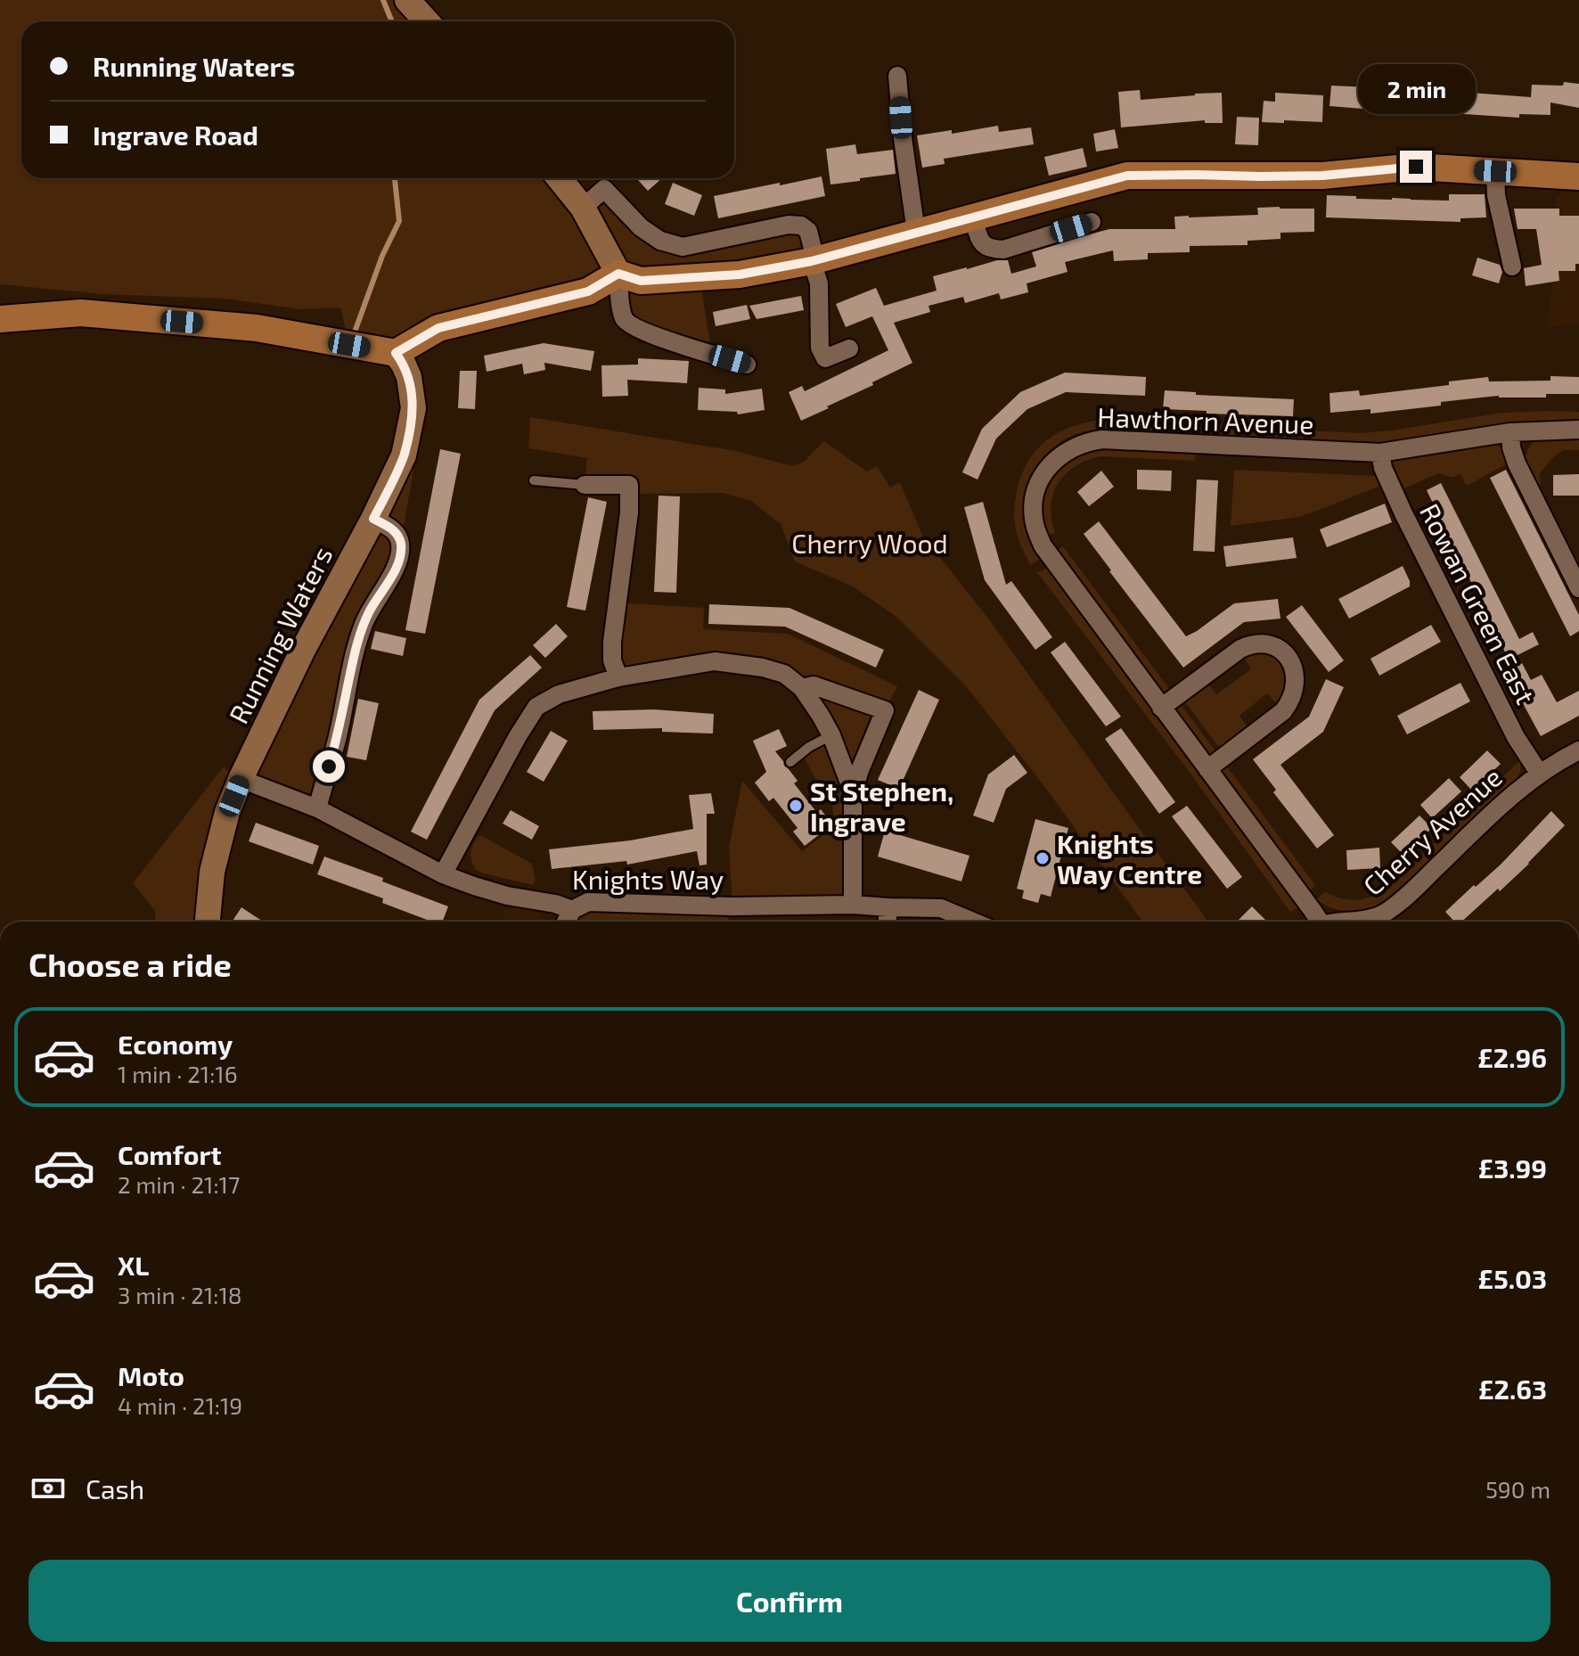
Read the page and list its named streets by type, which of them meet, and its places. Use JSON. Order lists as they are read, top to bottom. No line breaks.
{"streets":{"street":["Hawthorn Avenue","Rowan Green East","Running Waters","Cherry Avenue","Knights Way"]},"crossings":[["Hawthorn Avenue","Rowan Green East"],["Rowan Green East","Cherry Avenue"],["Running Waters","Knights Way"]],"parks":["Cherry Wood"],"places":["St Stephen, Ingrave","Knights Way Centre"],"page":{"banner":["Running Waters","Ingrave Road"],"bubble":"2 min","heading":"Choose a ride","list":[{"name":"Economy","note":"1 min · 21:16","value":"£2.96"},{"name":"Comfort","note":"2 min · 21:17","value":"£3.99"},{"name":"XL","note":"3 min · 21:18","value":"£5.03"},{"name":"Moto","note":"4 min · 21:19","value":"£2.63"}],"pay":["Cash","590 m"],"buttons":"Confirm"}}
